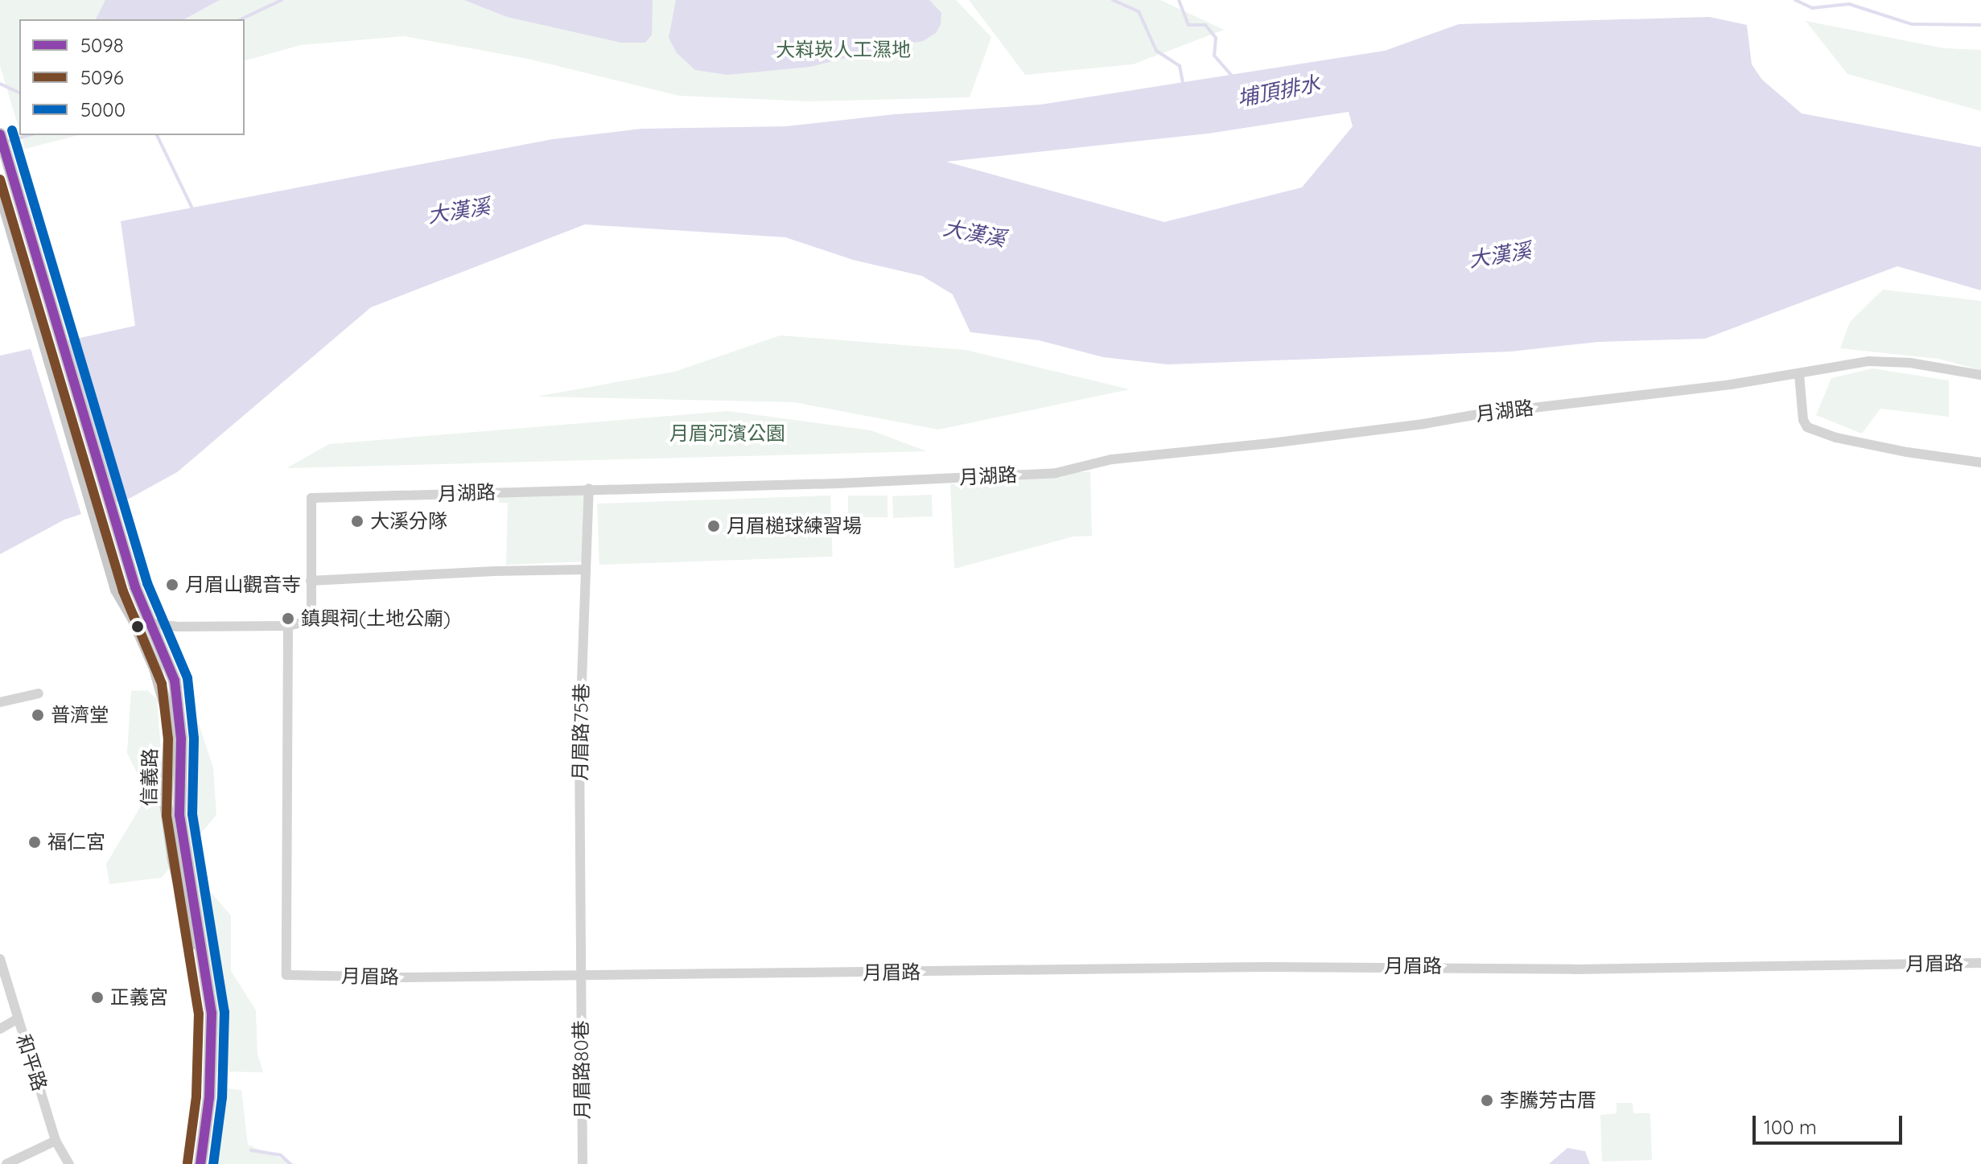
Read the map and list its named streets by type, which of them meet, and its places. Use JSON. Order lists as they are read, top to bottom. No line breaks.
{"streets":{"main road":["信義路"],"street":["月湖路","月眉路75巷","月眉路","和平路","月眉路80巷"]},"crossings":[["月湖路","月眉路75巷"],["月湖路","月眉路"],["月眉路75巷","月眉路"],["月眉路75巷","月眉路80巷"],["月眉路","月眉路80巷"]],"water":["埔頂排水","大漢溪"],"parks":["大嵙崁人工濕地","月眉河濱公園"],"places":["大溪分隊","月眉槌球練習場","月眉山觀音寺","鎮興祠(土地公廟)","普濟堂","福仁宮","正義宮","李騰芳古厝"],"lines":["transit line 5000","transit line 5098","transit line 5096"],"legend":["5098","5096","5000"],"scale_bar":"100 m"}
